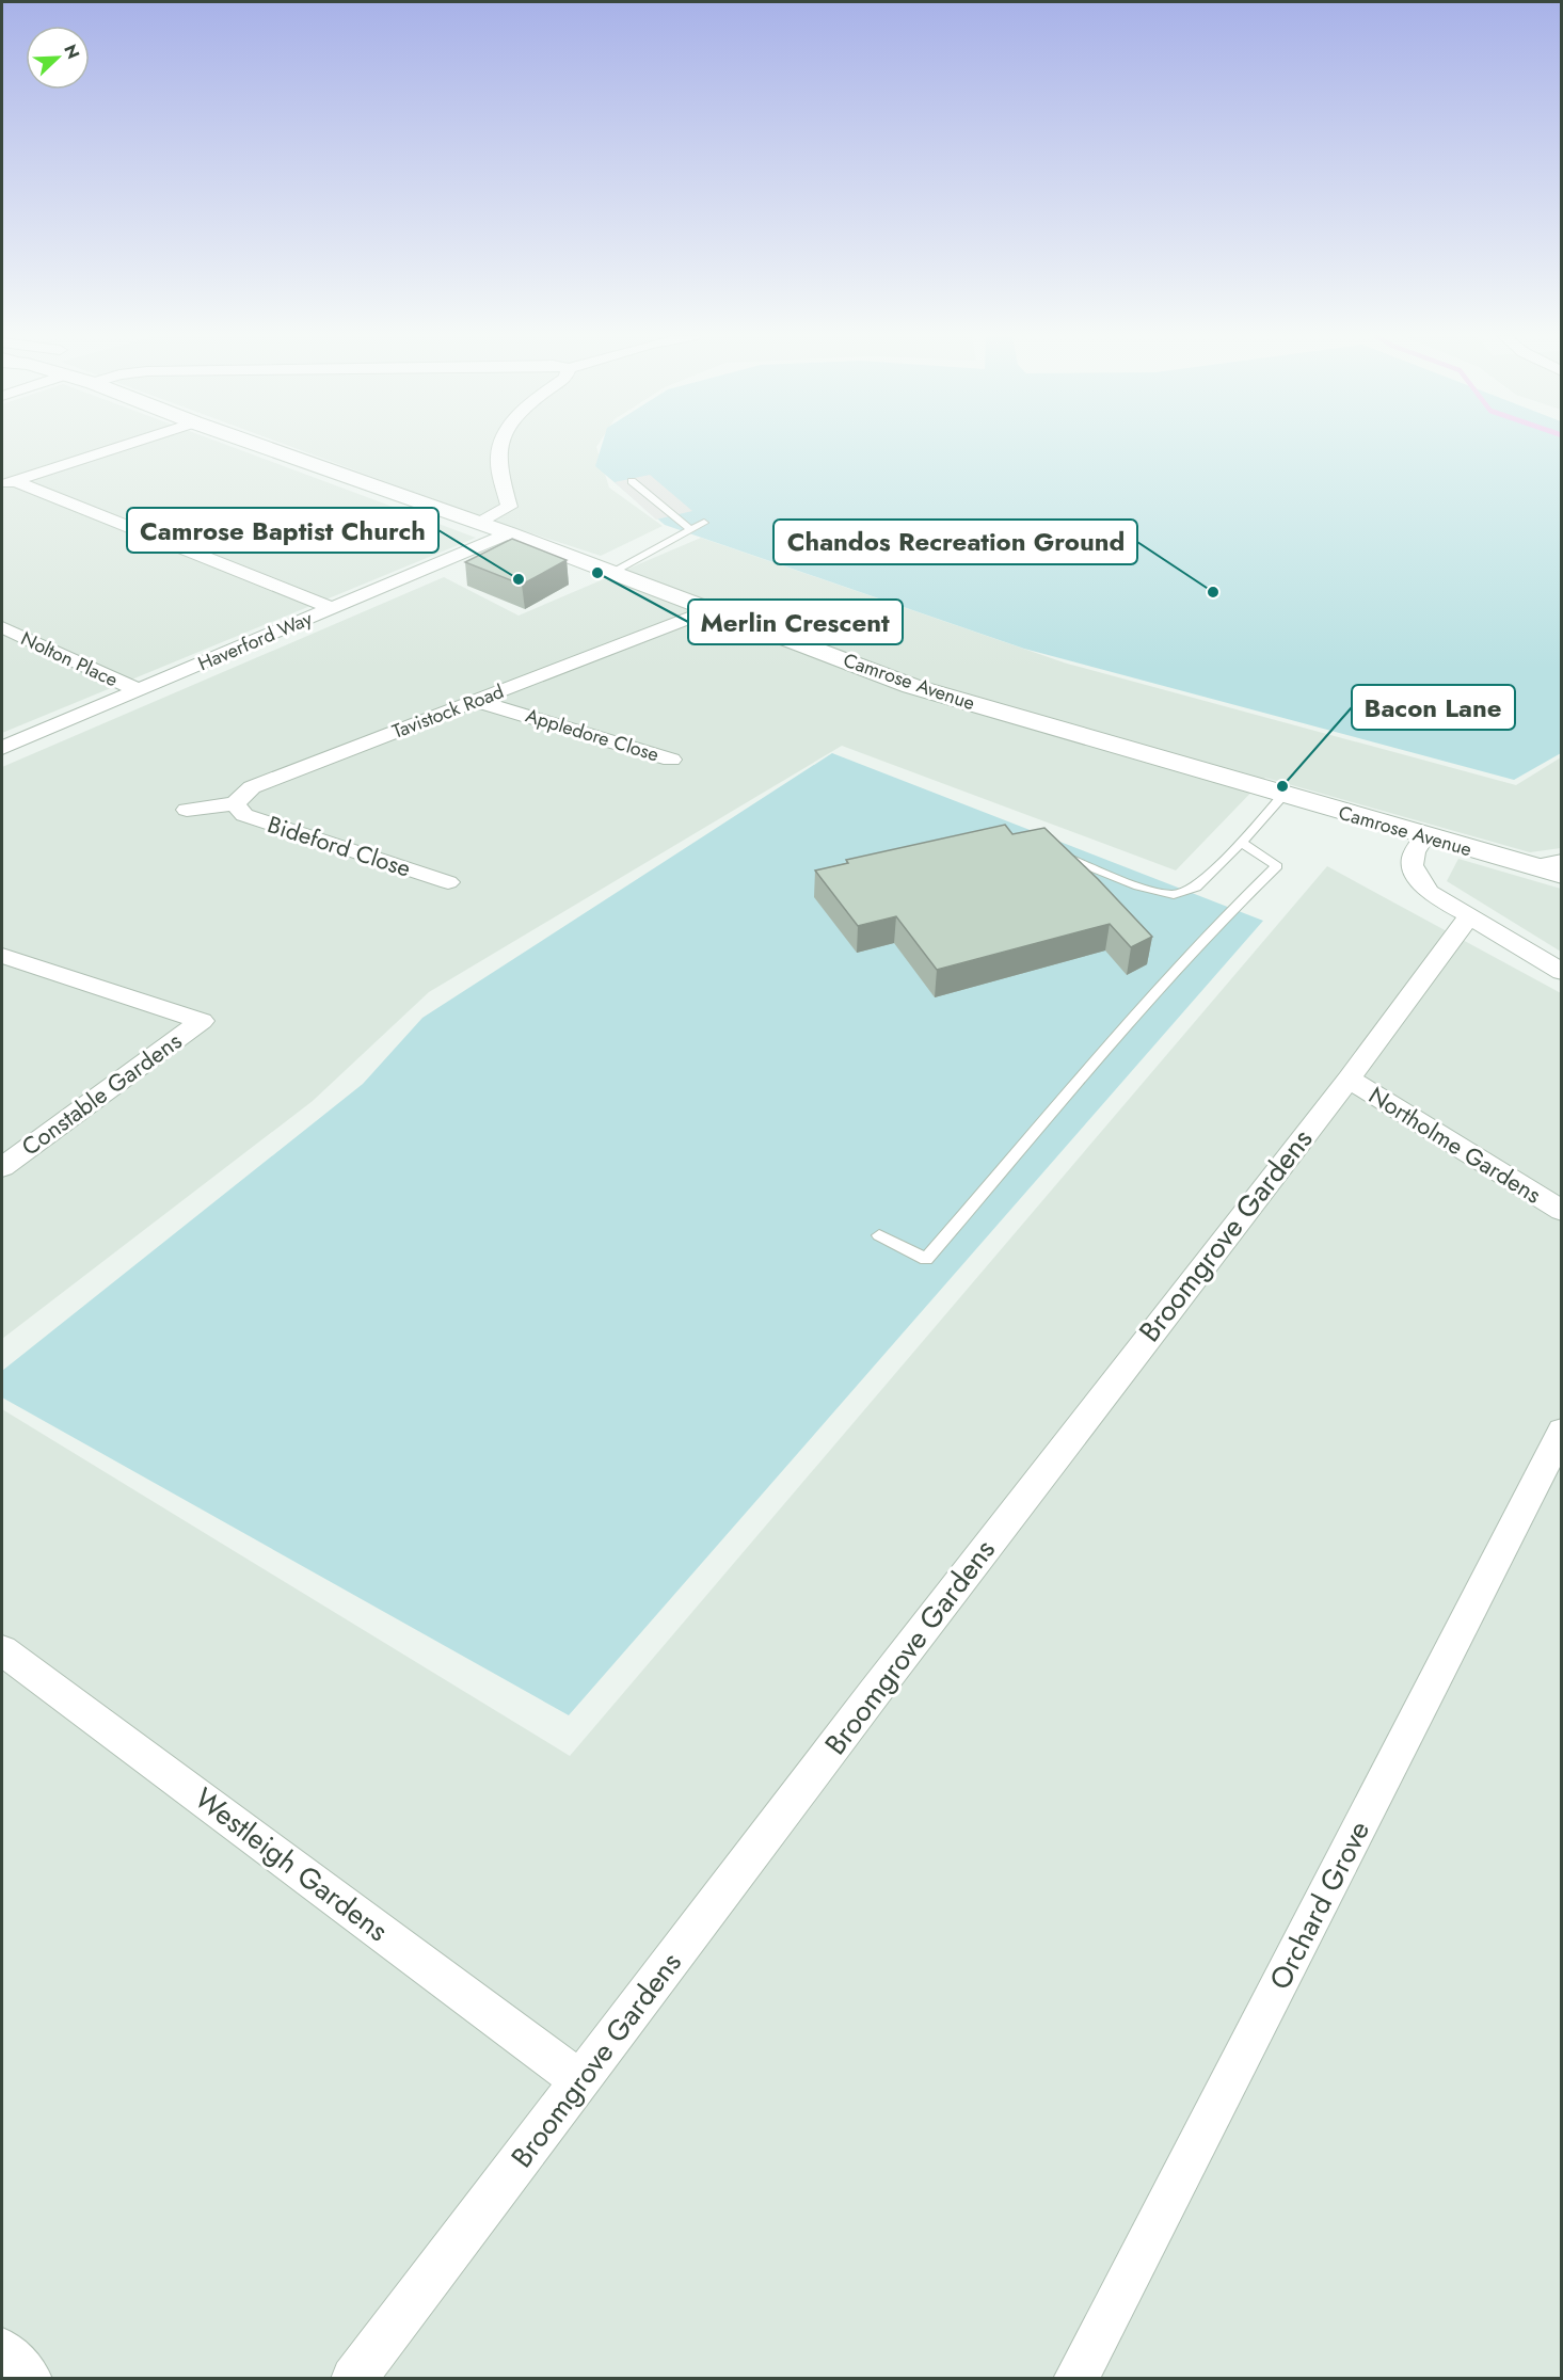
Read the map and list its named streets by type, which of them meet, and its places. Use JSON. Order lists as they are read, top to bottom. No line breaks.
{"streets":{"street":["Haverford Way","Nolton Place","Camrose Avenue","Tavistock Road","Appledore Close","Bideford Close","Constable Gardens","Northolme Gardens","Broomgrove Gardens","Westleigh Gardens","Orchard Grove"]},"crossings":[["Haverford Way","Nolton Place"],["Haverford Way","Camrose Avenue"],["Camrose Avenue","Tavistock Road"],["Tavistock Road","Appledore Close"],["Tavistock Road","Bideford Close"],["Northolme Gardens","Broomgrove Gardens"],["Broomgrove Gardens","Westleigh Gardens"]],"places":["Merlin Crescent","Camrose Baptist Church","Chandos Recreation Ground","Bacon Lane"],"north":"top right"}
